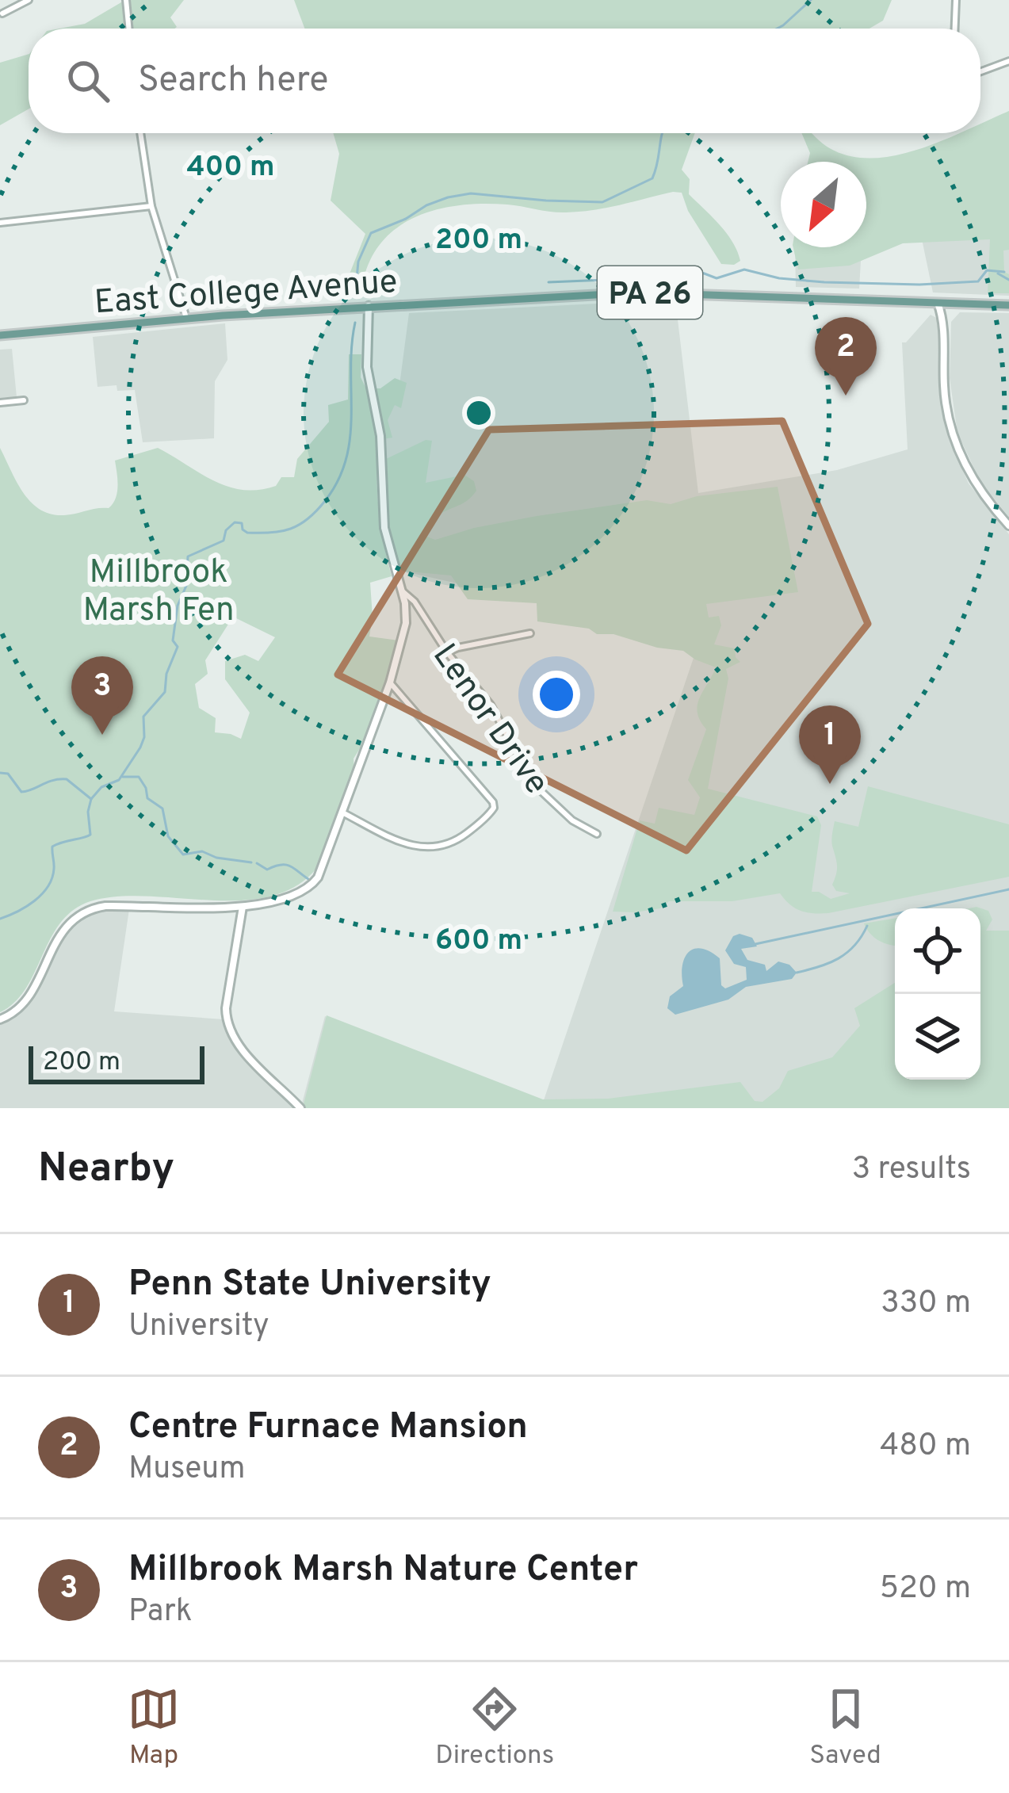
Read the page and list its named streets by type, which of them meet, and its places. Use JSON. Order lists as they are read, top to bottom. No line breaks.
{"streets":{"main road":["East College Avenue","PA 26"],"street":["Lenor Drive"]},"parks":["Millbrook Marsh Fen"],"scale_bar":"200 m","north":"bottom left","page":{"search":"Search here","pins":["2","3","1"],"scale":"200 m","heading":["Nearby","3 results"],"list":[{"mark":"1","name":"Penn State University","note":"University","value":"330 m"},{"mark":"2","name":"Centre Furnace Mansion","note":"Museum","value":"480 m"},{"mark":"3","name":"Millbrook Marsh Nature Center","note":"Park","value":"520 m"}],"nav":["Map","Directions","Saved"]},"rings":["400 m","200 m","600 m"]}
